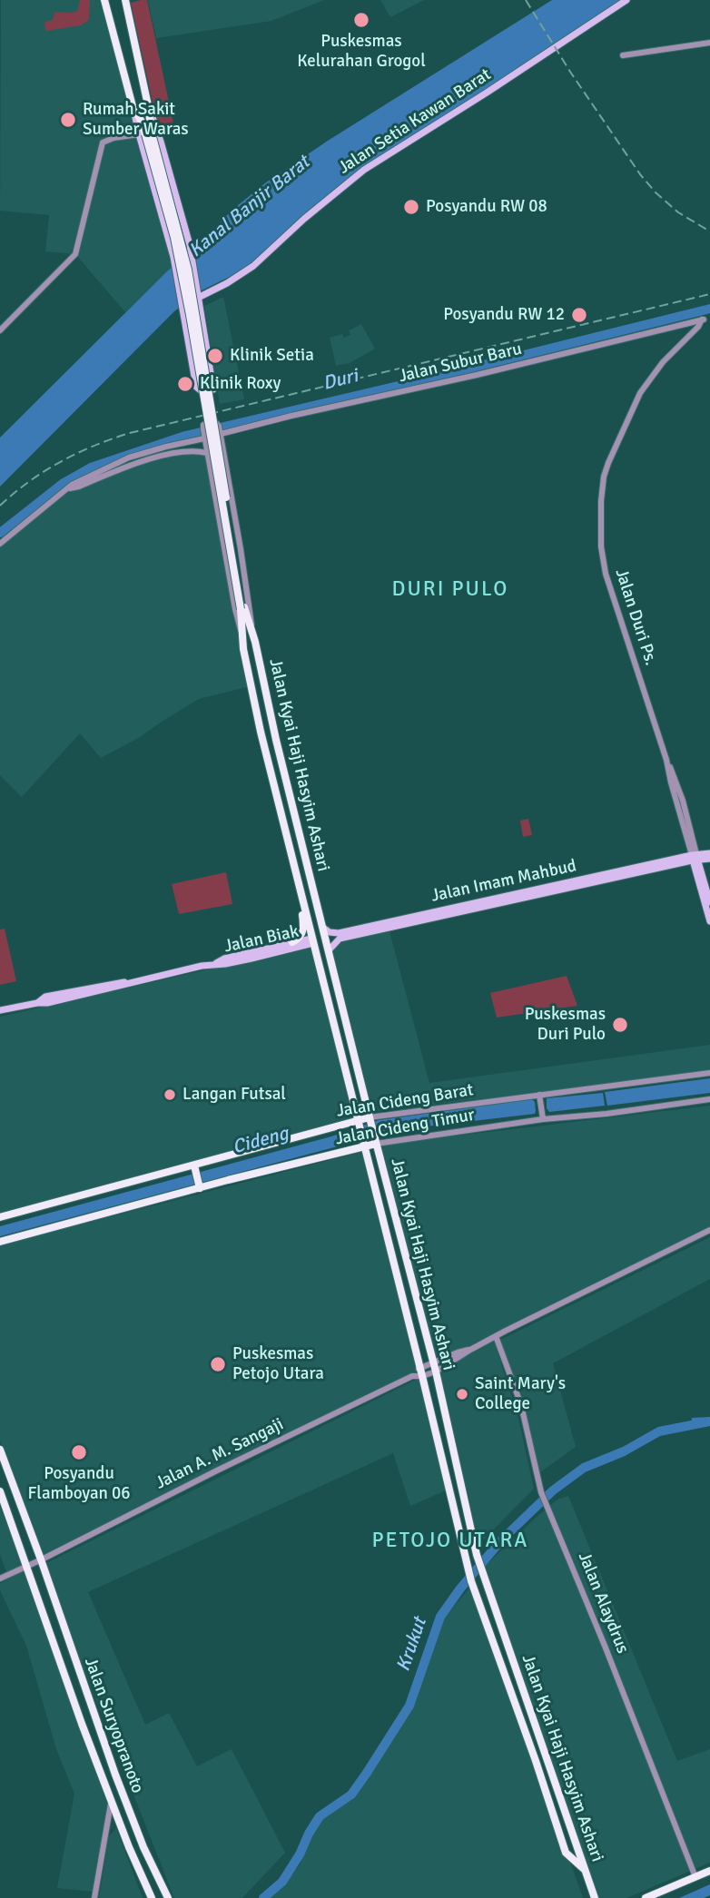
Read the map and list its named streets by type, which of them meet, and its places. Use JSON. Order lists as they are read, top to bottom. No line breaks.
{"streets":{"main road":["Jalan Setia Kawan Barat","Jalan Kyai Haji Hasyim Ashari","Jalan Imam Mahbud","Jalan Biak","Jalan Cideng Barat","Jalan Cideng Timur","Jalan Suryopranoto"],"street":["Jalan Subur Baru","Jalan Duri Ps.","Jalan A. M. Sangaji","Jalan Alaydrus"]},"crossings":[["Jalan Subur Baru","Jalan Duri Ps."],["Jalan Subur Baru","Jalan Kyai Haji Hasyim Ashari"],["Jalan Duri Ps.","Jalan Imam Mahbud"],["Jalan Kyai Haji Hasyim Ashari","Jalan Imam Mahbud"],["Jalan Kyai Haji Hasyim Ashari","Jalan Biak"],["Jalan Kyai Haji Hasyim Ashari","Jalan Cideng Barat"],["Jalan Kyai Haji Hasyim Ashari","Jalan Cideng Timur"],["Jalan Kyai Haji Hasyim Ashari","Jalan A. M. Sangaji"],["Jalan A. M. Sangaji","Jalan Alaydrus"],["Jalan A. M. Sangaji","Jalan Suryopranoto"]],"districts":["DURI PULO","PETOJO UTARA"],"water":["Kanal Banjir Barat","Duri","Cideng","Krukut"],"places":["Puskesmas Kelurahan Grogol","Rumah Sakit Sumber Waras","Posyandu RW 08","Posyandu RW 12","Klinik Setia","Klinik Roxy","Puskesmas Duri Pulo","Langan Futsal","Puskesmas Petojo Utara","Saint Mary's College","Posyandu Flamboyan 06"]}
